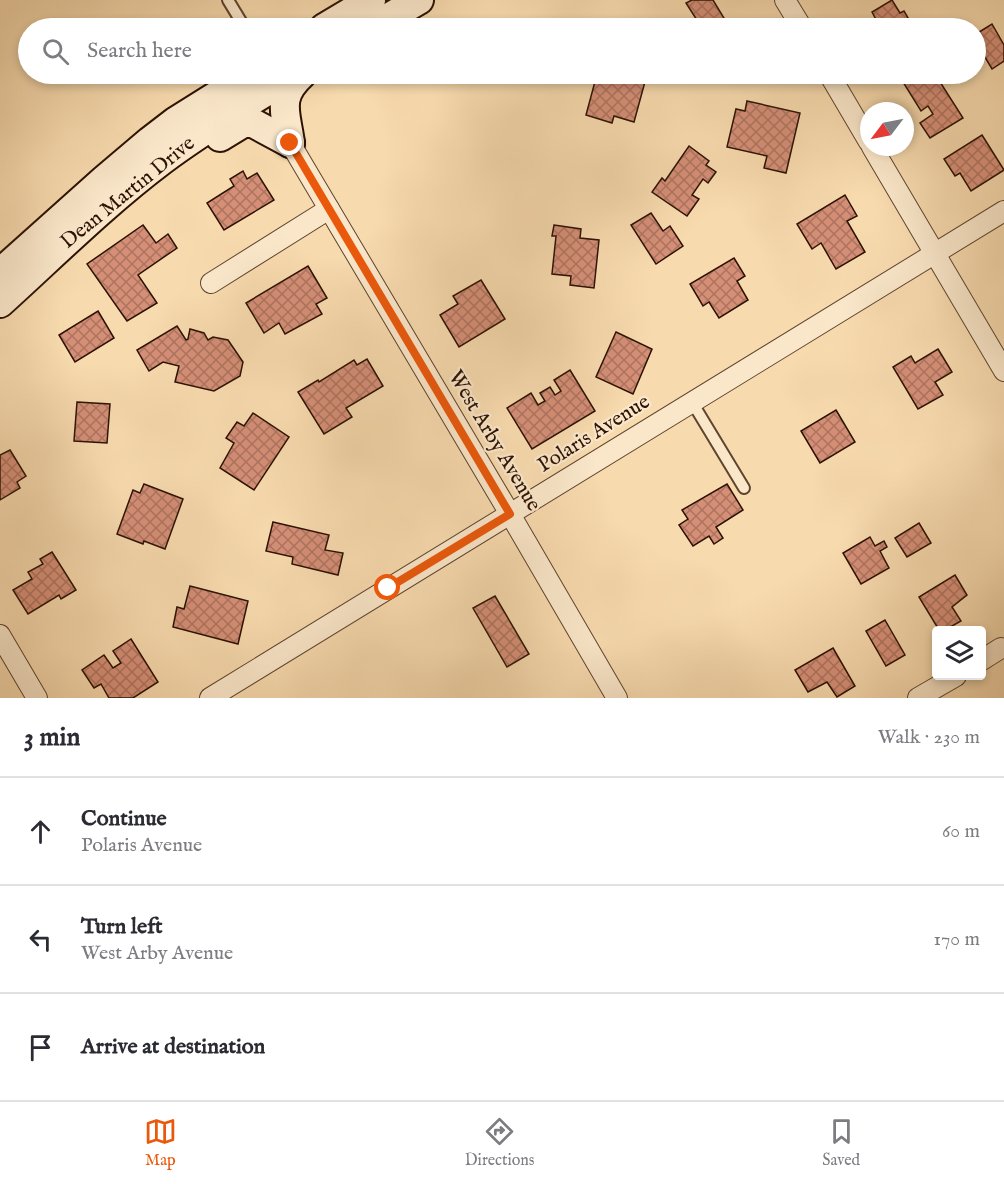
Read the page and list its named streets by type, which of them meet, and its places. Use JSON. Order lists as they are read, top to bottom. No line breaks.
{"streets":{"main road":["Dean Martin Drive"],"street":["Polaris Avenue","West Arby Avenue"]},"crossings":[["Polaris Avenue","West Arby Avenue"]],"north":"bottom left","page":{"search":"Search here","heading":["3 min","Walk · 230 m"],"list":[["Continue","Polaris Avenue","60 m"],["Turn left","West Arby Avenue","170 m"],"Arrive at destination"],"nav":["Map","Directions","Saved"]}}
